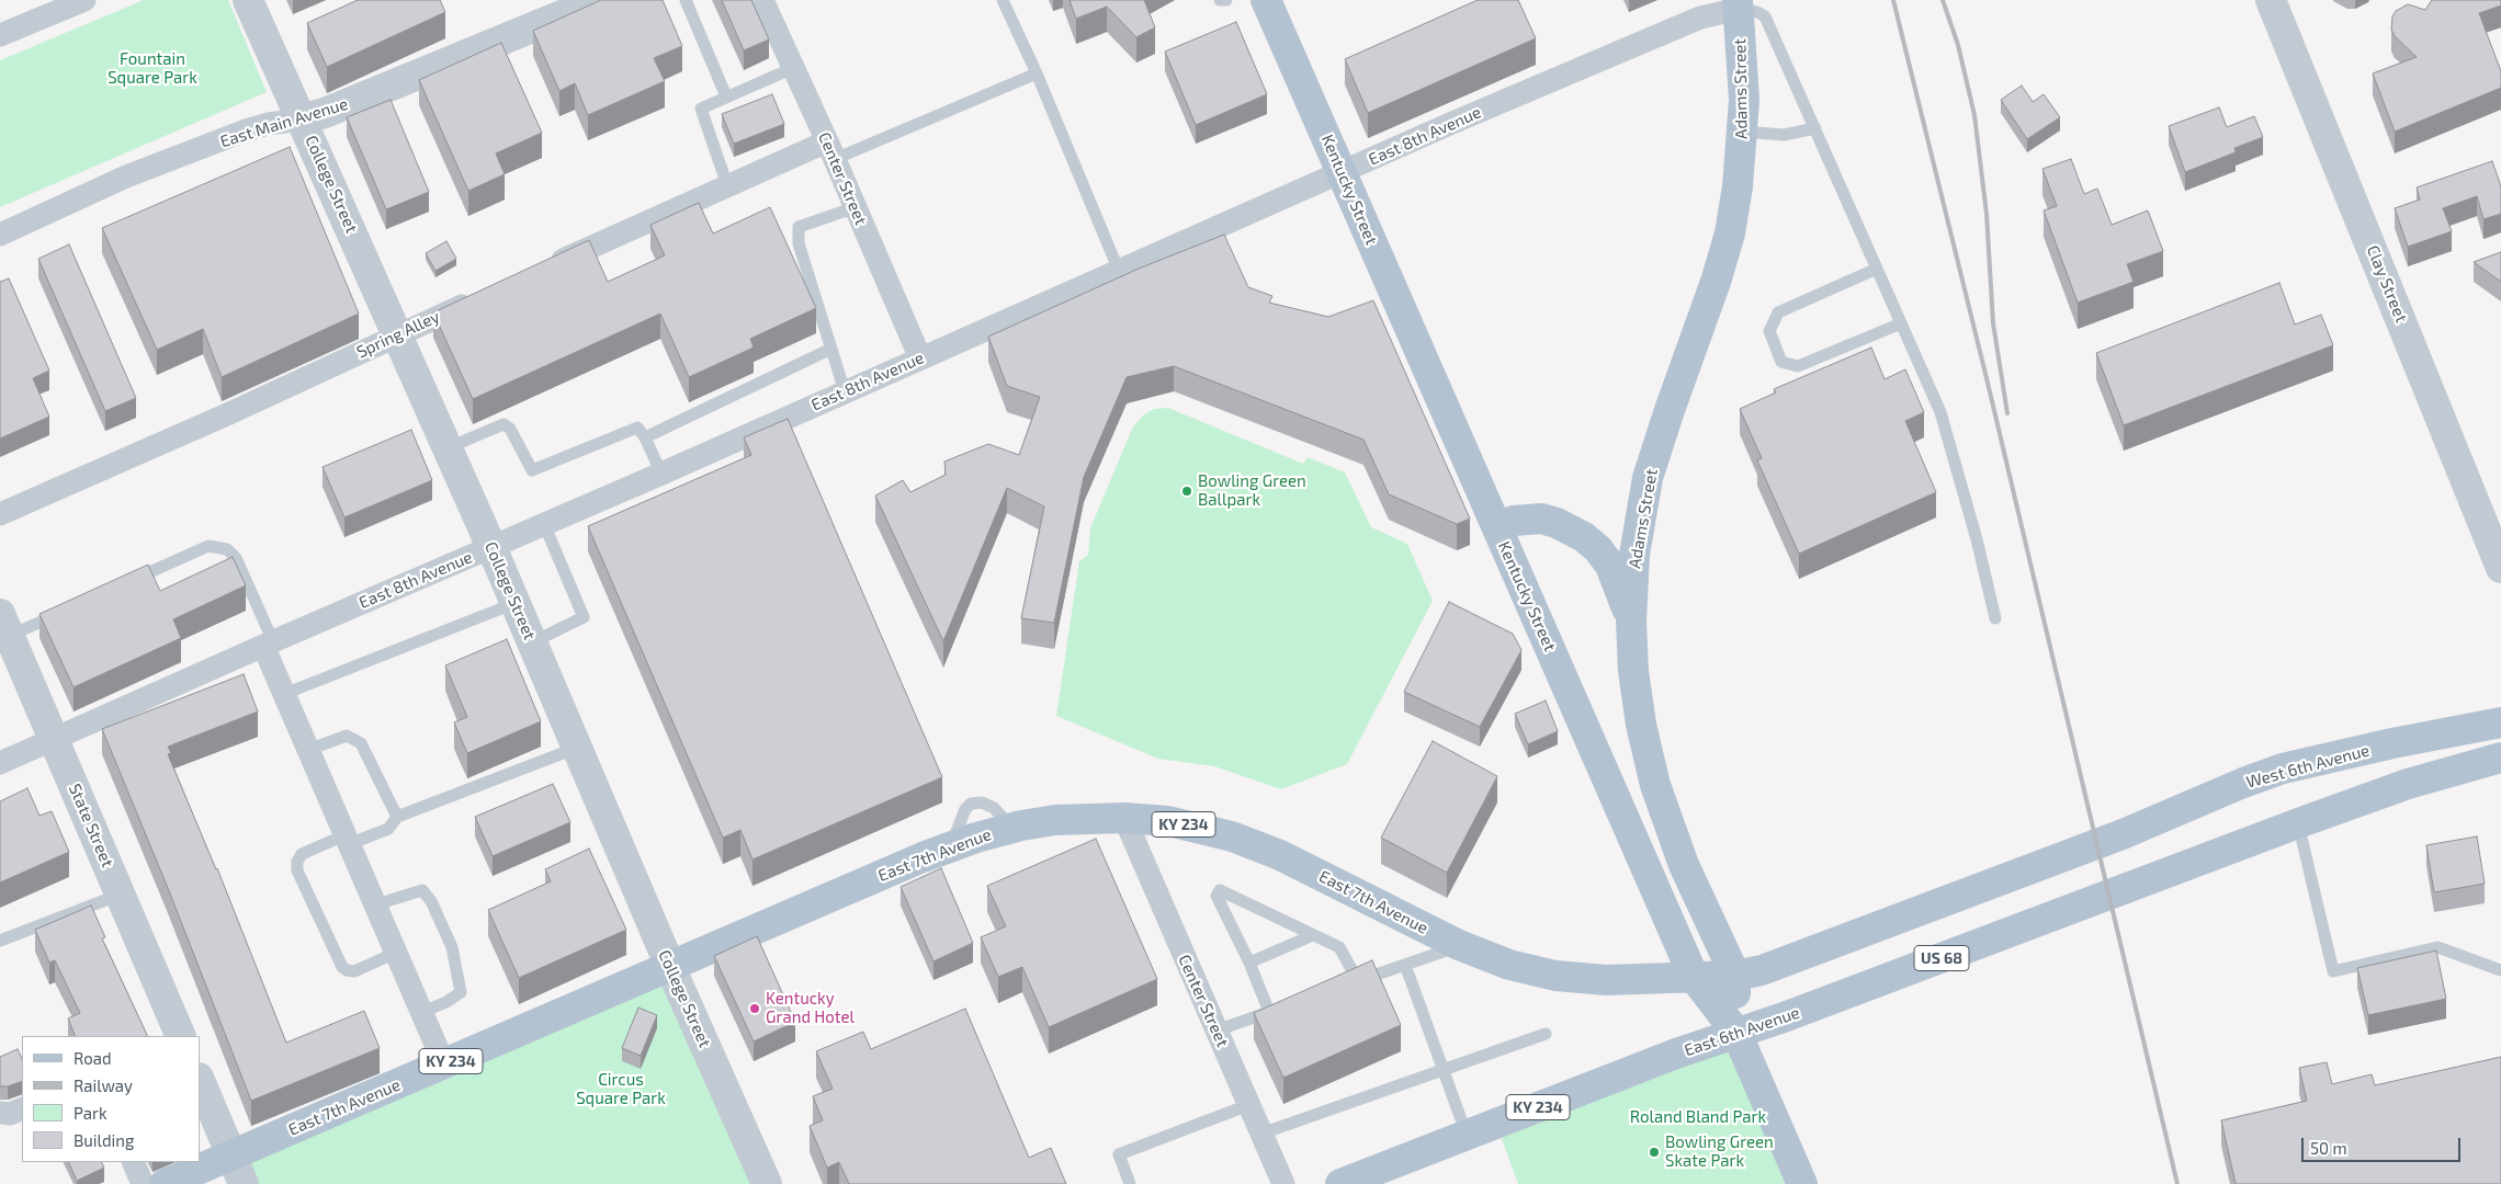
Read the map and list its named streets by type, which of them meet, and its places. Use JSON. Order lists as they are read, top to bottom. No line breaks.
{"streets":{"main road":["Adams Street","Kentucky Street","West 6th Avenue","KY 234","East 7th Avenue","US 68","East 6th Avenue"],"street":["East Main Avenue","East 8th Avenue","Center Street","College Street","Clay Street","Spring Alley","State Street"]},"crossings":[["Adams Street","East 8th Avenue"],["Adams Street","Kentucky Street"],["Adams Street","West 6th Avenue"],["Adams Street","East 7th Avenue"],["Adams Street","East 6th Avenue"],["East Main Avenue","College Street"],["East 8th Avenue","Center Street"],["East 8th Avenue","College Street"],["East 8th Avenue","Kentucky Street"],["East 8th Avenue","State Street"],["Center Street","East 7th Avenue"],["College Street","Spring Alley"],["College Street","East 7th Avenue"],["Kentucky Street","East 7th Avenue"],["Kentucky Street","East 6th Avenue"],["West 6th Avenue","East 7th Avenue"],["US 68","East 6th Avenue"]],"parks":["Fountain Square Park","Circus Square Park","Roland Bland Park"],"places":["Bowling Green Ballpark","Kentucky Grand Hotel","Bowling Green Skate Park"],"legend":["Road","Railway","Park","Building"],"scale_bar":"50 m"}
